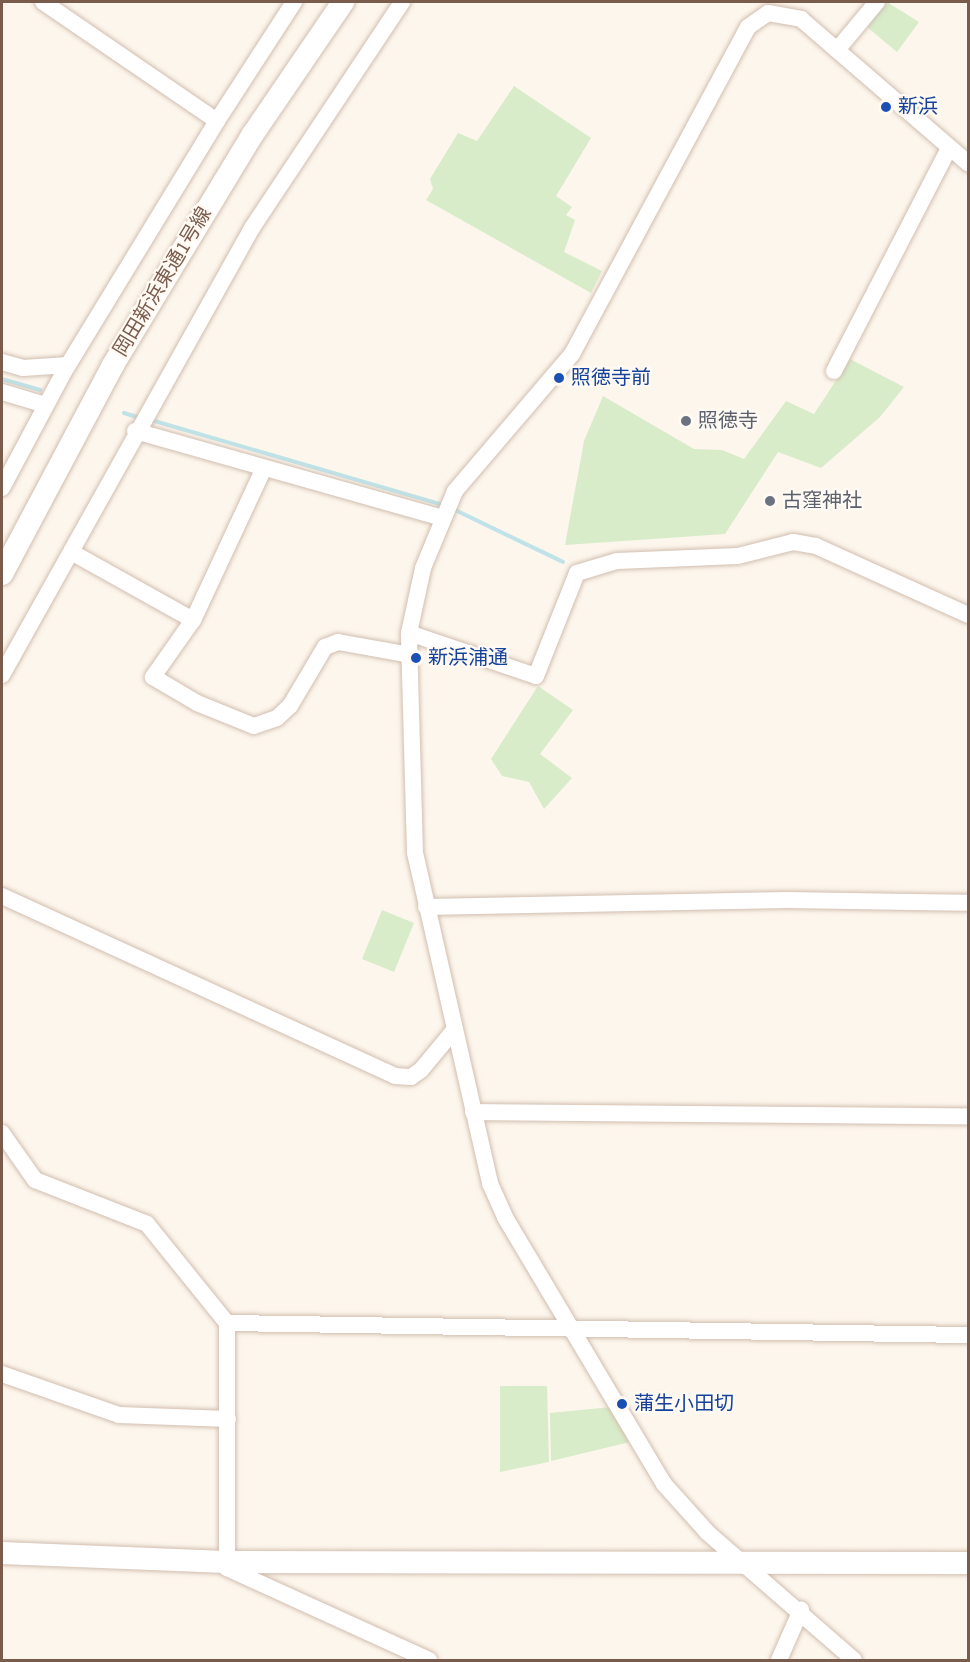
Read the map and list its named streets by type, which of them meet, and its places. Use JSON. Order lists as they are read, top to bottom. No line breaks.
{"streets":{"street":["岡田新浜東通1号線"]},"places":["新浜","照徳寺前","照徳寺","古窪神社","新浜浦通","蒲生小田切"]}
